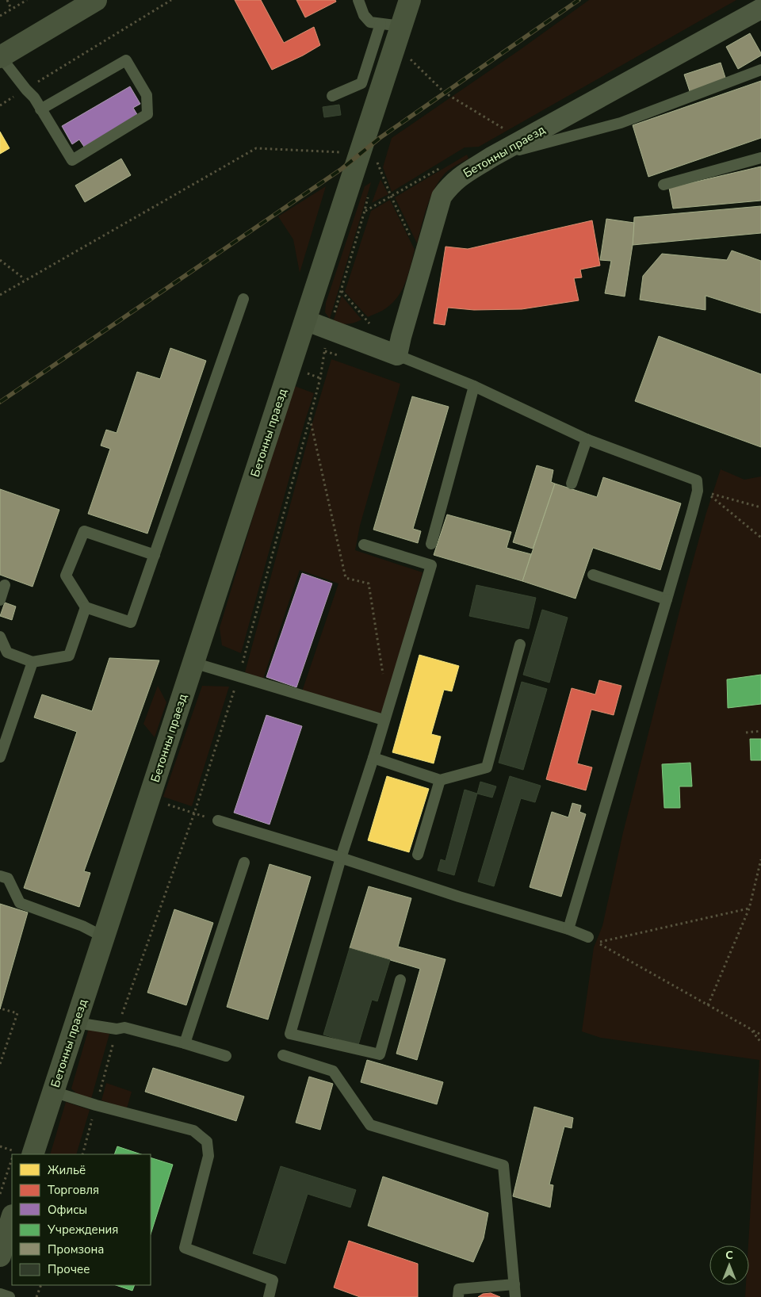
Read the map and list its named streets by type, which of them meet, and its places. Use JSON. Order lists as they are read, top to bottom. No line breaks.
{"streets":{"street":["Бетонны праезд"]},"legend":["Жильё","Торговля","Офисы","Учреждения","Промзона","Прочее"],"north":"top"}
